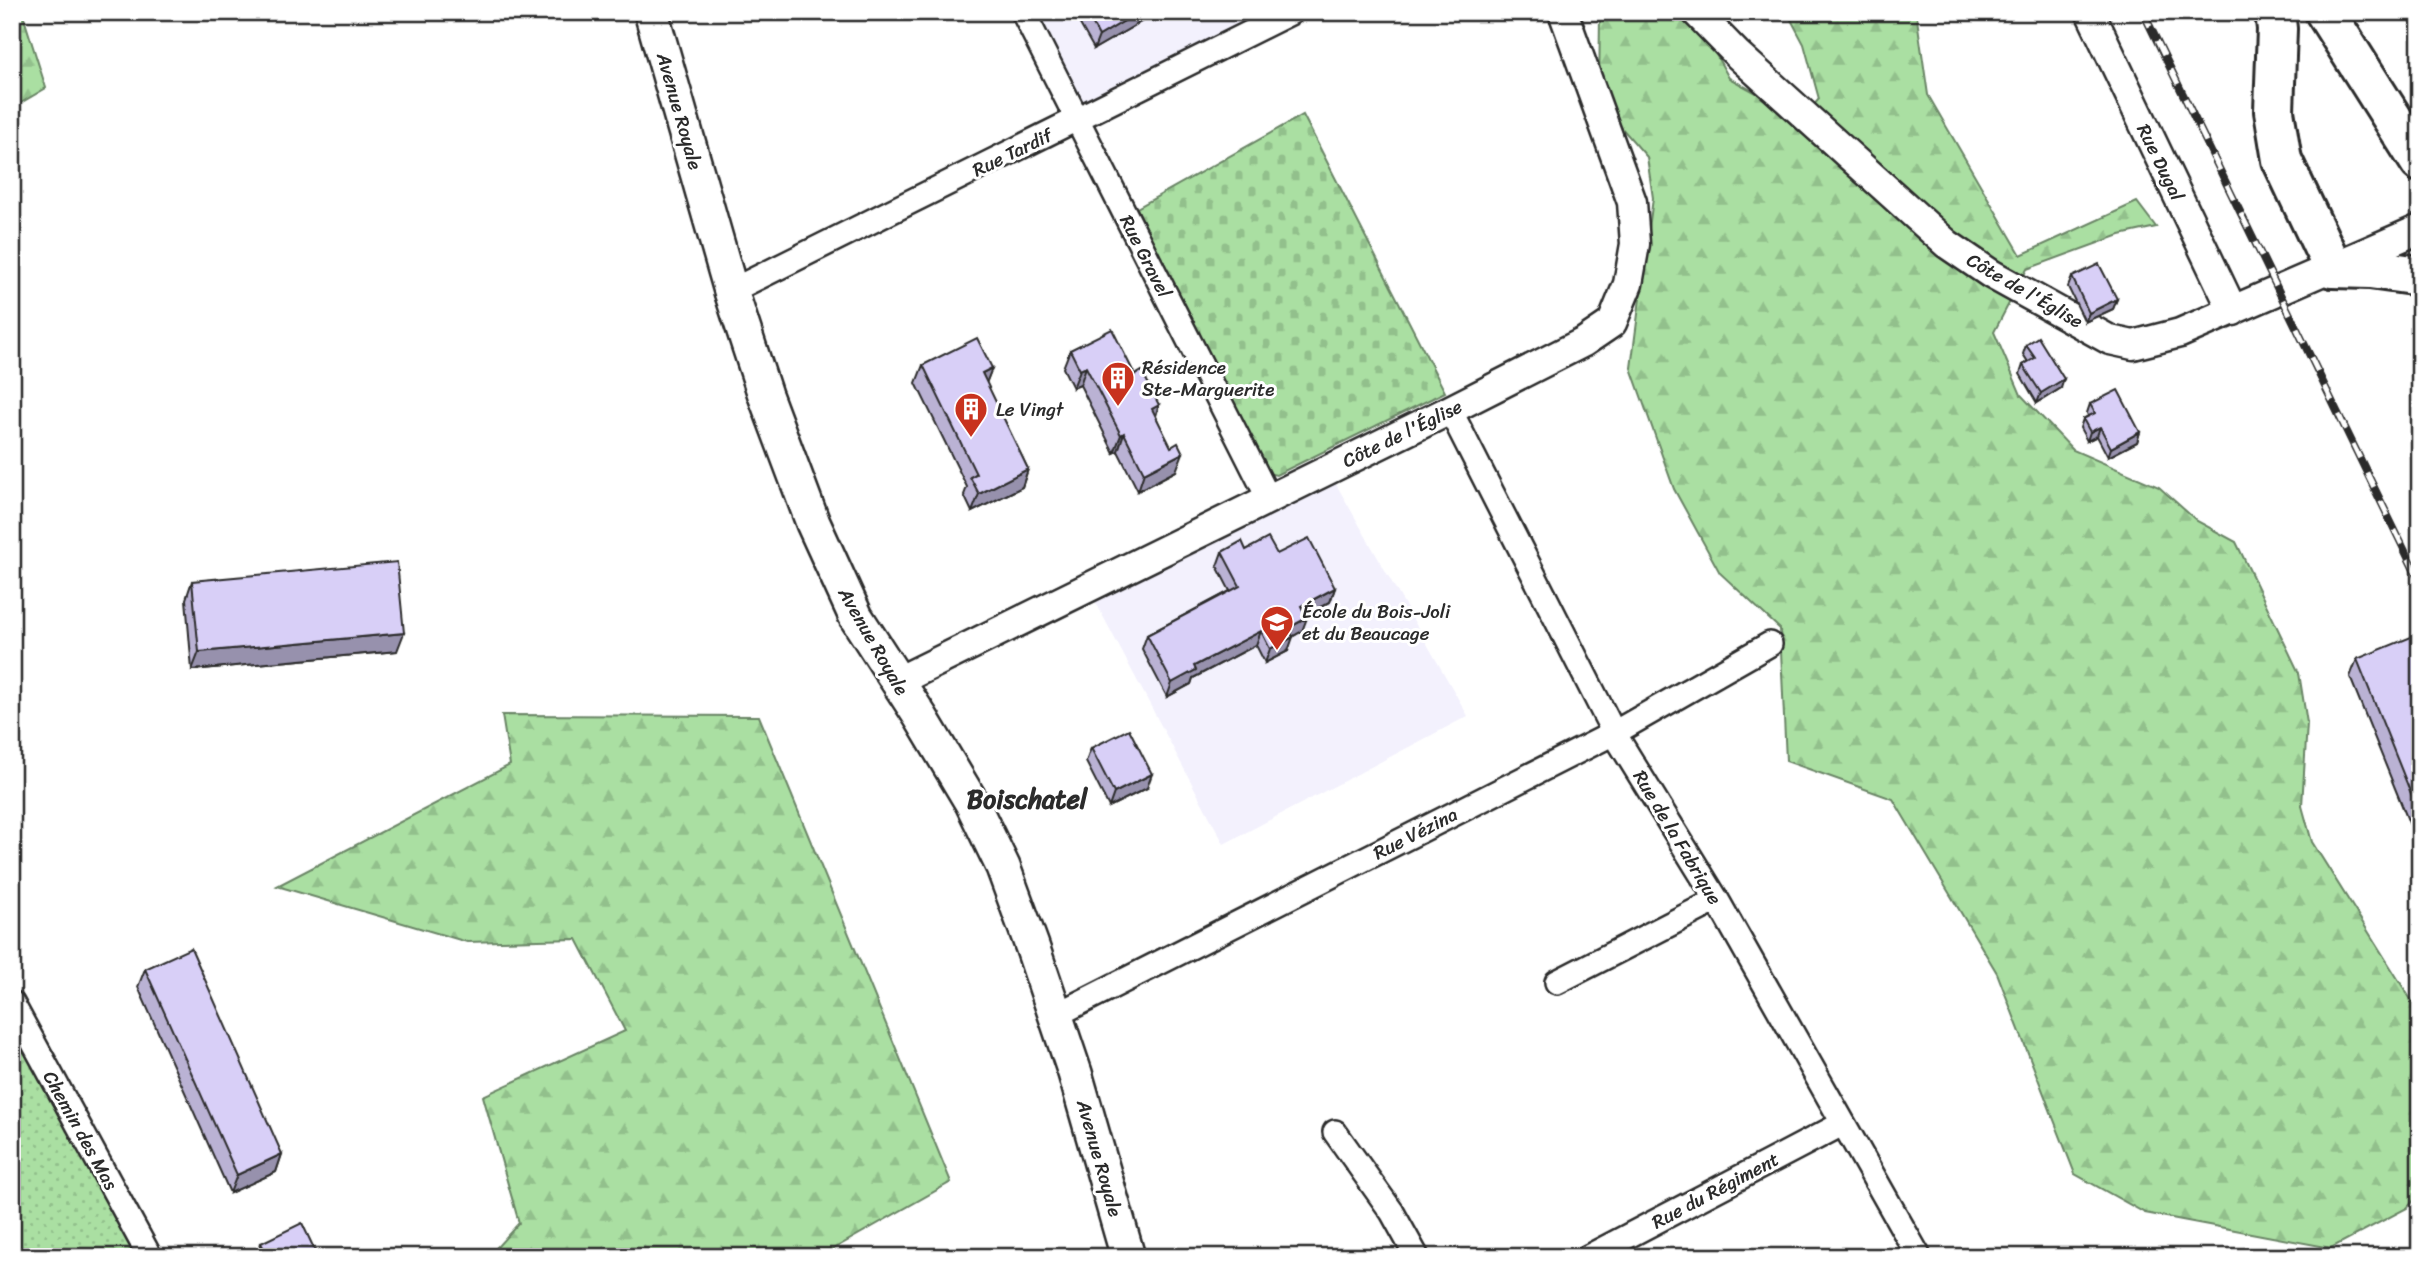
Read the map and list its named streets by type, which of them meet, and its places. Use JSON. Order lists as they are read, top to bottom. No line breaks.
{"streets":{"main road":["Avenue Royale"],"street":["Rue Tardif","Rue Dugal","Rue Gravel","Côte de l'Église","Rue Vézina","Rue de la Fabrique","Chemin des Mas","Rue du Régiment"]},"crossings":[["Avenue Royale","Rue Tardif"],["Avenue Royale","Côte de l'Église"],["Avenue Royale","Rue Vézina"],["Rue Tardif","Rue Gravel"],["Rue Dugal","Côte de l'Église"],["Rue Gravel","Côte de l'Église"],["Côte de l'Église","Rue de la Fabrique"],["Rue Vézina","Rue de la Fabrique"],["Rue de la Fabrique","Rue du Régiment"]],"districts":["Boischatel"],"places":{"building":["Résidence Ste-Marguerite","Le Vingt"],"school or university":["École du Bois-Joli et du Beaucage"]}}
